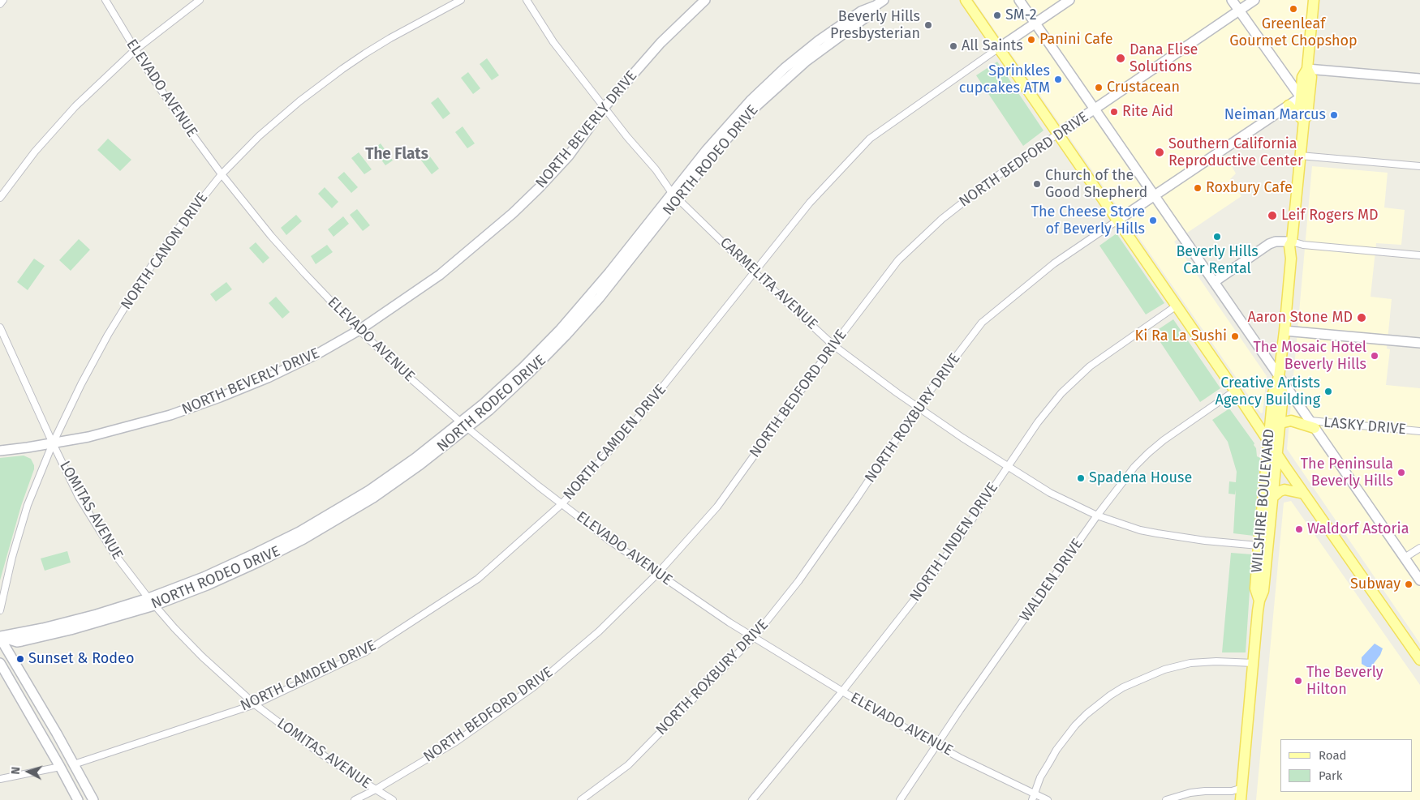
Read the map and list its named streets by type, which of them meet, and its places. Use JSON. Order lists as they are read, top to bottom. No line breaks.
{"streets":{"main road":["WILSHIRE BOULEVARD"],"street":["ELEVADO AVENUE","NORTH BEVERLY DRIVE","NORTH BEDFORD DRIVE","NORTH RODEO DRIVE","NORTH CANON DRIVE","CARMELITA AVENUE","NORTH ROXBURY DRIVE","LASKY DRIVE","NORTH CAMDEN DRIVE","LOMITAS AVENUE","NORTH LINDEN DRIVE","WALDEN DRIVE"]},"crossings":[["ELEVADO AVENUE","NORTH BEVERLY DRIVE"],["ELEVADO AVENUE","NORTH BEDFORD DRIVE"],["ELEVADO AVENUE","NORTH RODEO DRIVE"],["ELEVADO AVENUE","NORTH CANON DRIVE"],["ELEVADO AVENUE","NORTH ROXBURY DRIVE"],["ELEVADO AVENUE","NORTH CAMDEN DRIVE"],["ELEVADO AVENUE","NORTH LINDEN DRIVE"],["ELEVADO AVENUE","WALDEN DRIVE"],["NORTH BEVERLY DRIVE","NORTH CANON DRIVE"],["NORTH BEVERLY DRIVE","CARMELITA AVENUE"],["NORTH BEVERLY DRIVE","LOMITAS AVENUE"],["NORTH BEDFORD DRIVE","CARMELITA AVENUE"],["NORTH BEDFORD DRIVE","LOMITAS AVENUE"],["NORTH RODEO DRIVE","CARMELITA AVENUE"],["NORTH RODEO DRIVE","LOMITAS AVENUE"],["NORTH CANON DRIVE","LOMITAS AVENUE"],["CARMELITA AVENUE","NORTH ROXBURY DRIVE"],["CARMELITA AVENUE","NORTH CAMDEN DRIVE"],["CARMELITA AVENUE","WILSHIRE BOULEVARD"],["CARMELITA AVENUE","NORTH LINDEN DRIVE"],["CARMELITA AVENUE","WALDEN DRIVE"],["NORTH ROXBURY DRIVE","WILSHIRE BOULEVARD"],["NORTH CAMDEN DRIVE","LOMITAS AVENUE"]],"districts":["The Flats"],"places":["Greenleaf Gourmet Chopshop","SM-2","Beverly Hills Presbysterian","Panini Cafe","All Saints","Dana Elise Solutions","Sprinkles cupcakes ATM","Crustacean","Rite Aid","Neiman Marcus","Southern California Reproductive Center","Church of the Good Shepherd","Roxbury Cafe","Leif Rogers MD","The Cheese Store of Beverly Hills","Beverly Hills Car Rental","Aaron Stone MD","Ki Ra La Sushi","The Mosaic Hotel Beverly Hills","Creative Artists Agency Building","The Peninsula Beverly Hills","Spadena House","Waldorf Astoria","Subway","Sunset & Rodeo","The Beverly Hilton"],"legend":["Road","Park"],"north":"left"}
